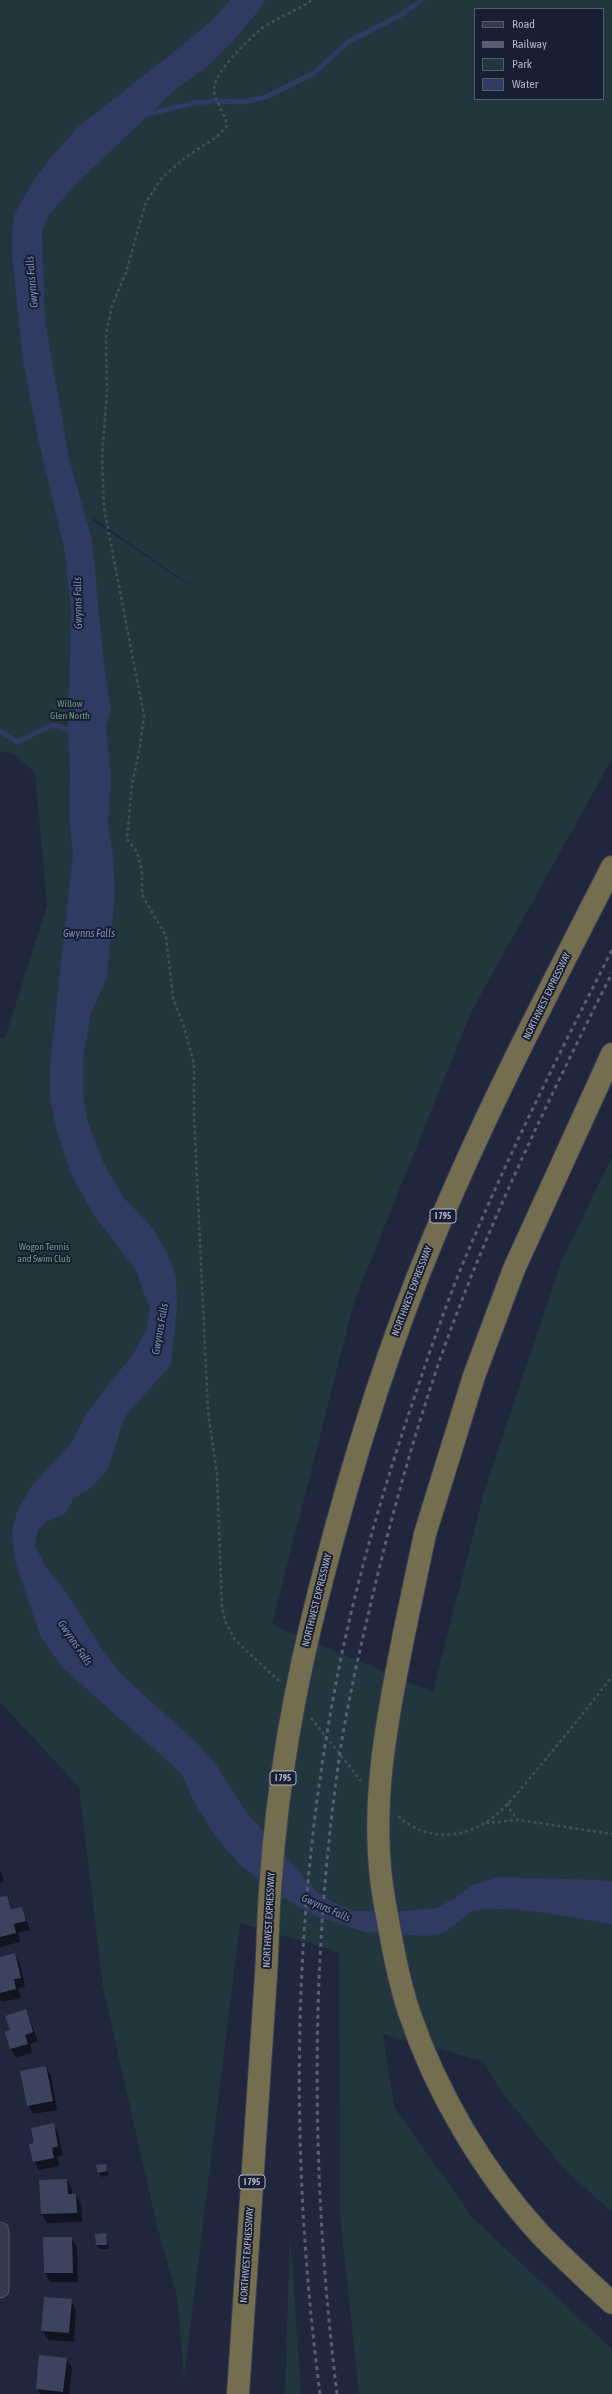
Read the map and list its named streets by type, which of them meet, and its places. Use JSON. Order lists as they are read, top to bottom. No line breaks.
{"streets":{"highway":["NORTHWEST EXPRESSWAY","I 795"]},"water":["Gwynns Falls"],"parks":["Willow Glen North","Wogon Tennis and Swim Club"],"legend":["Road","Railway","Park","Water"]}
